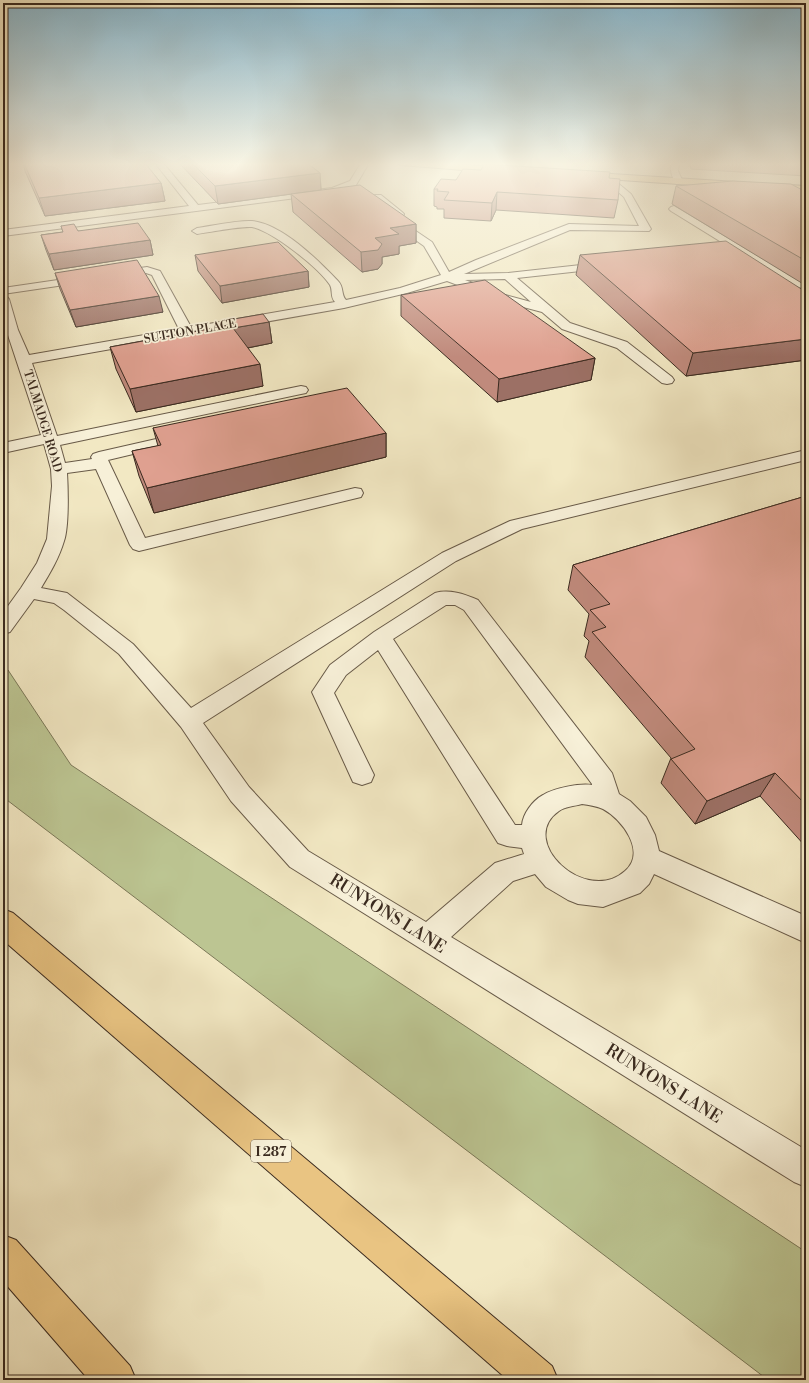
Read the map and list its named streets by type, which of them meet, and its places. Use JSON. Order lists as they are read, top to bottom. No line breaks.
{"streets":{"main road":["I 287"],"street":["SUTTON PLACE","TALMADGE ROAD","RUNYONS LANE"]},"crossings":[["SUTTON PLACE","TALMADGE ROAD"],["TALMADGE ROAD","RUNYONS LANE"]]}
